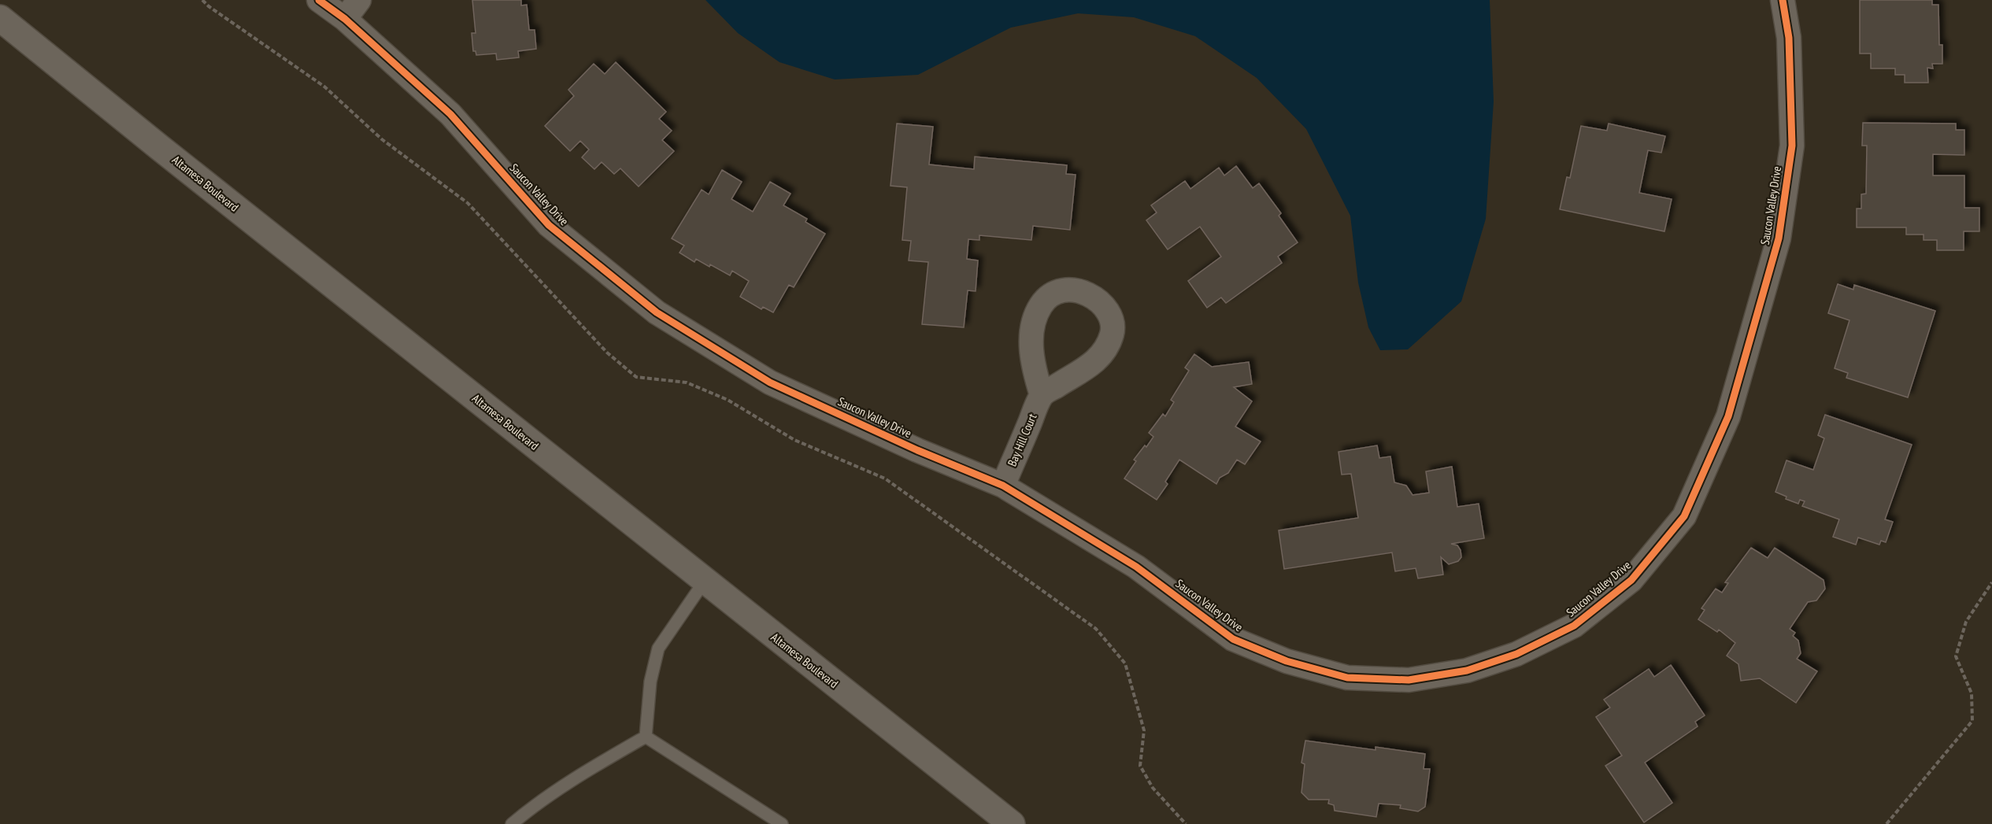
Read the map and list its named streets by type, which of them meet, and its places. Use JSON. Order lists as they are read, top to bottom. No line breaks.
{"streets":{"street":["Altamesa Boulevard","Saucon Valley Drive","Bay Hill Court"]},"crossings":[["Saucon Valley Drive","Bay Hill Court"]]}
